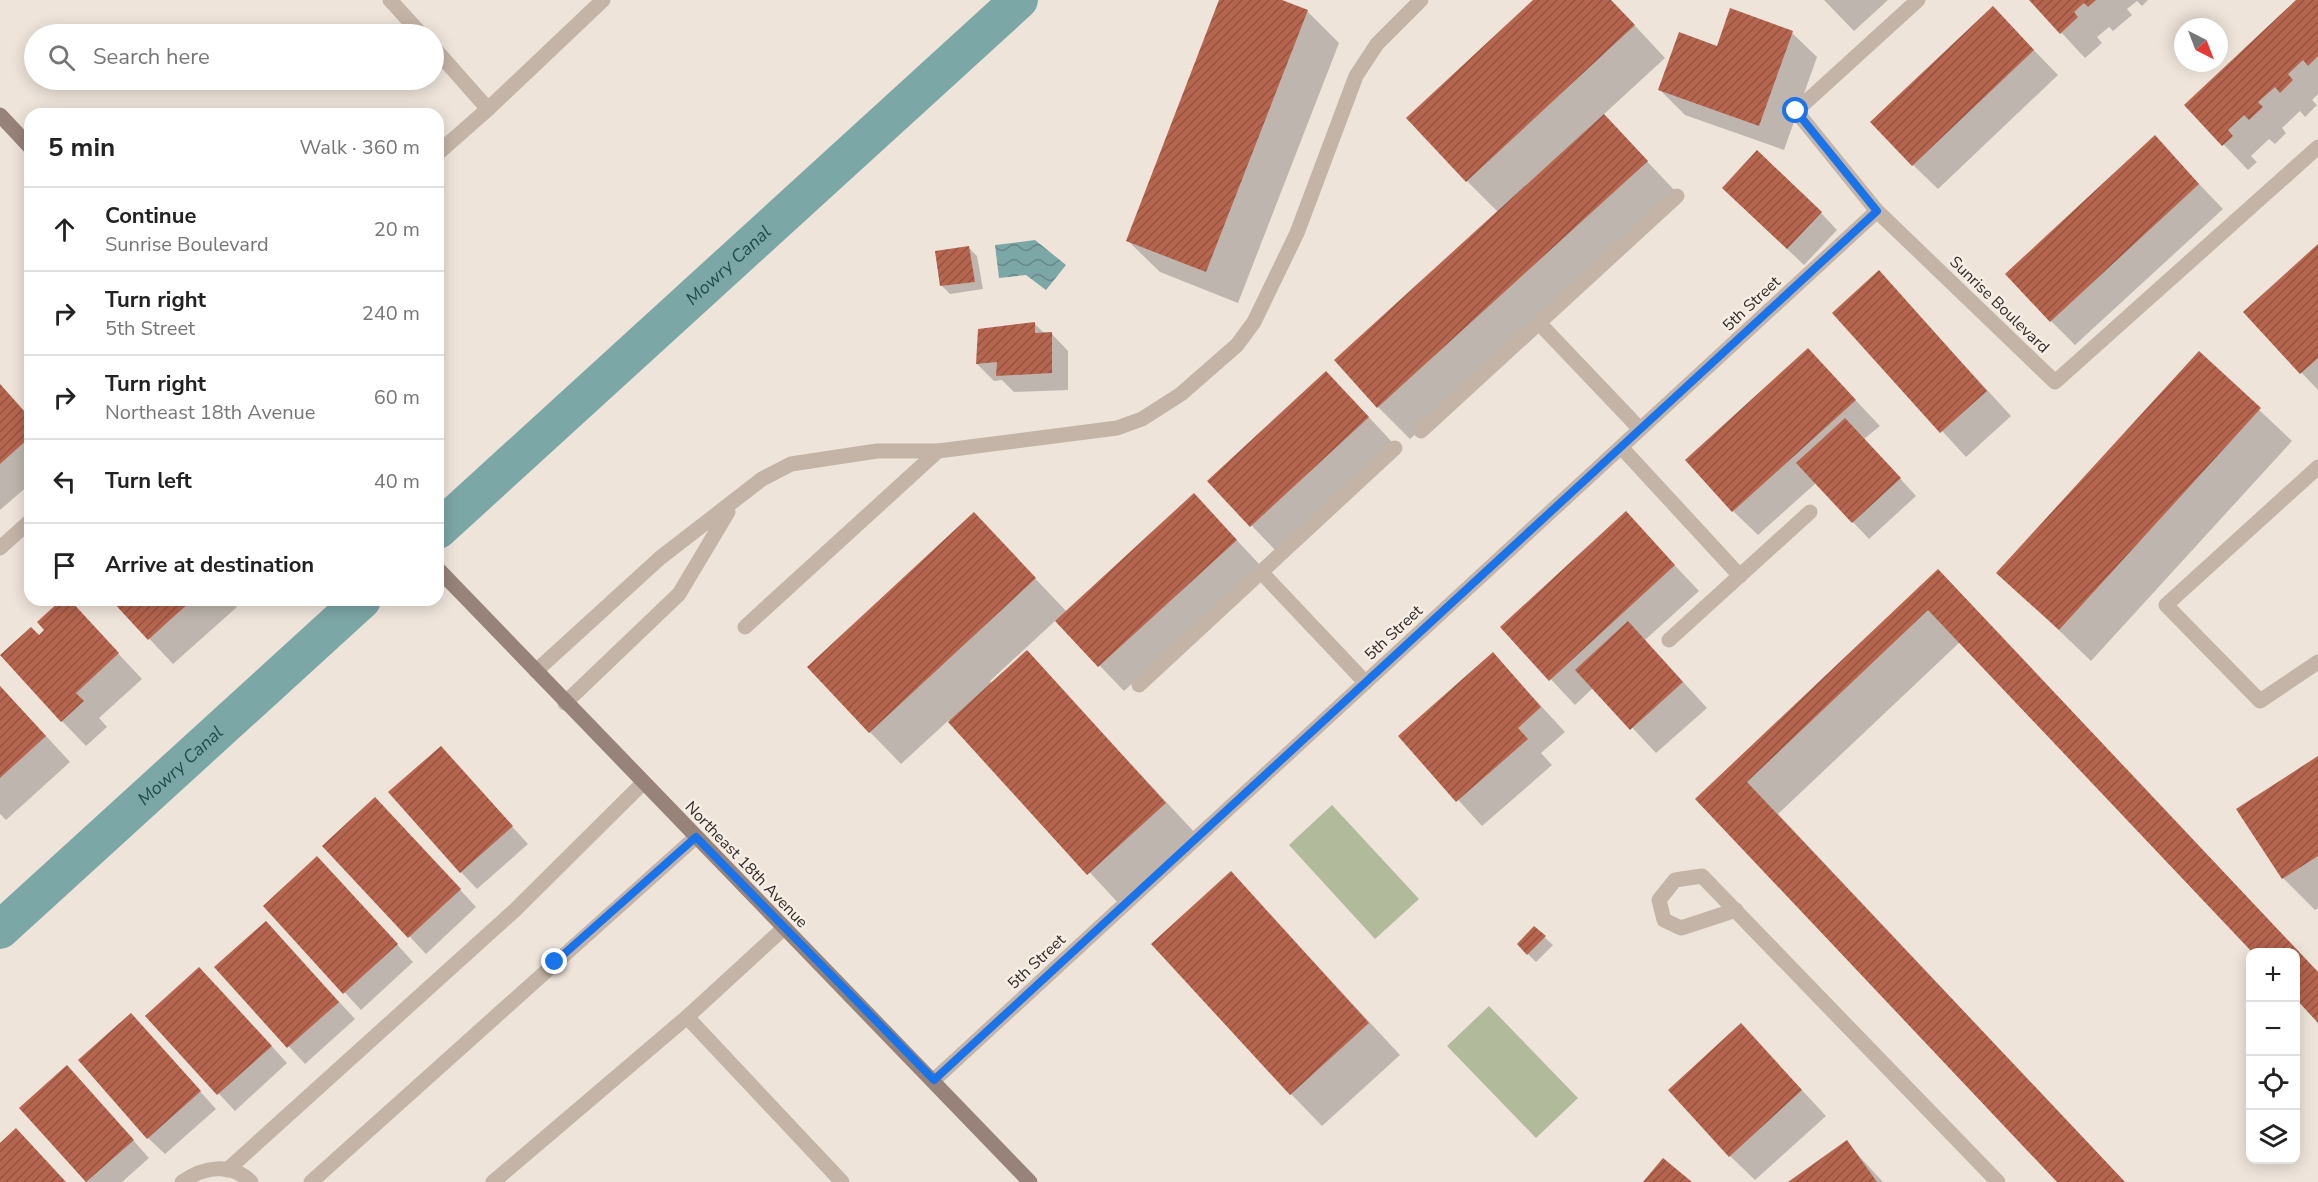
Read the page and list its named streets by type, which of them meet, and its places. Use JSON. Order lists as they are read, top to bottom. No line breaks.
{"streets":{"street":["5th Street","Sunrise Boulevard","Northeast 18th Avenue"]},"crossings":[["5th Street","Sunrise Boulevard"],["5th Street","Northeast 18th Avenue"]],"water":["Mowry Canal"],"north":"bottom right","page":{"search":"Search here","heading":["5 min","Walk · 360 m"],"list":[["Continue","Sunrise Boulevard","20 m"],["Turn right","5th Street","240 m"],["Turn right","Northeast 18th Avenue","60 m"],["Turn left","40 m"],"Arrive at destination"],"map_buttons":["+","−"]}}
